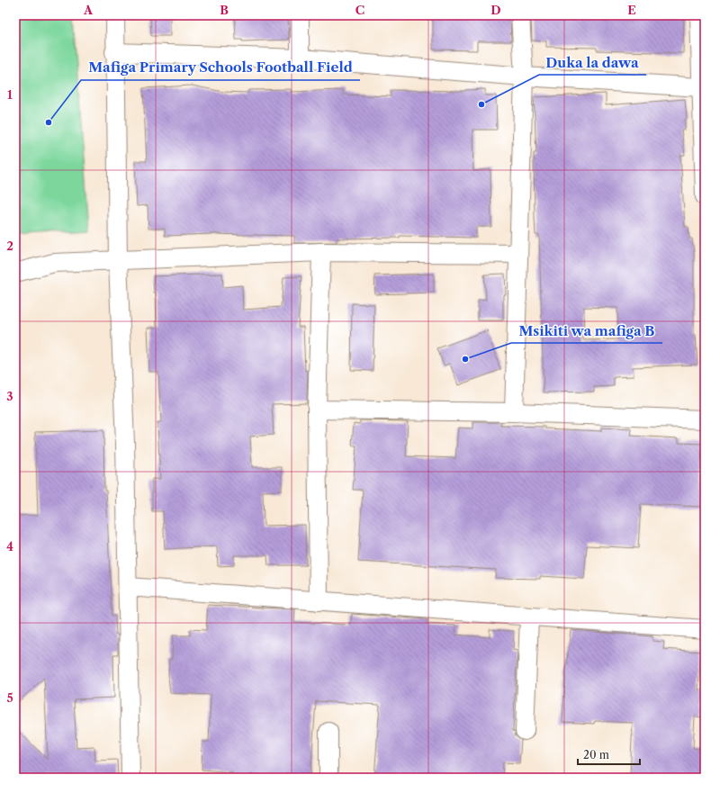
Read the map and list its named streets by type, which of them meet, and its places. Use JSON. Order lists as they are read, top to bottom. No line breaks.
{"places":["Duka la dawa","Mafiga Primary Schools Football Field","Msikiti wa mafiga B"],"scale_bar":"20 m","grid":{"columns":["A","B","C","D","E"],"rows":["1","2","3","4","5"]}}
